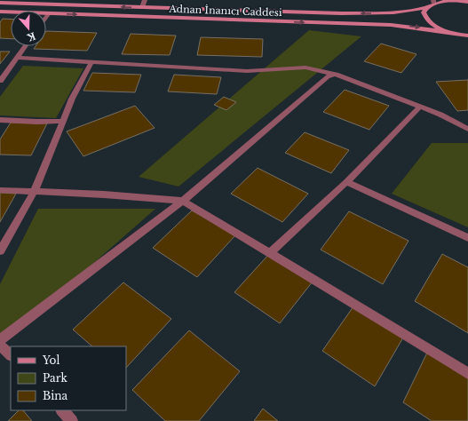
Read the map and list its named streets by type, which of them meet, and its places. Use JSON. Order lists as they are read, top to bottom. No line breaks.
{"streets":{"main road":["Adnan İnanıcı Caddesi"]},"legend":["Yol","Park","Bina"],"north":"bottom"}
